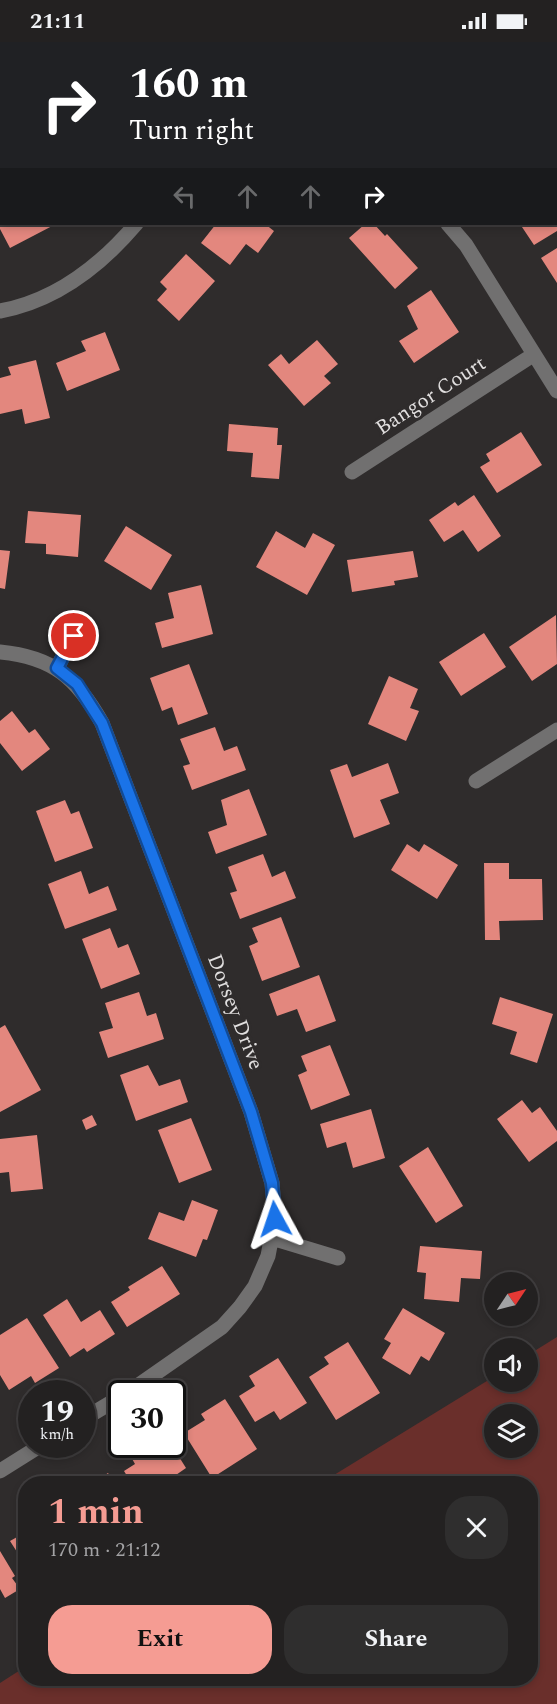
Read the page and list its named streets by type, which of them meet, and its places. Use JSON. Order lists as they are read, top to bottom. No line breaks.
{"streets":{"street":["Bangor Court","Dorsey Drive"]},"north":"top right","page":{"status":"21:11","turn":["160 m","Turn right"],"speed":"19 km/h","limit":"30","heading":["1 min","170 m · 21:12"],"buttons":["Exit","Share"]}}
